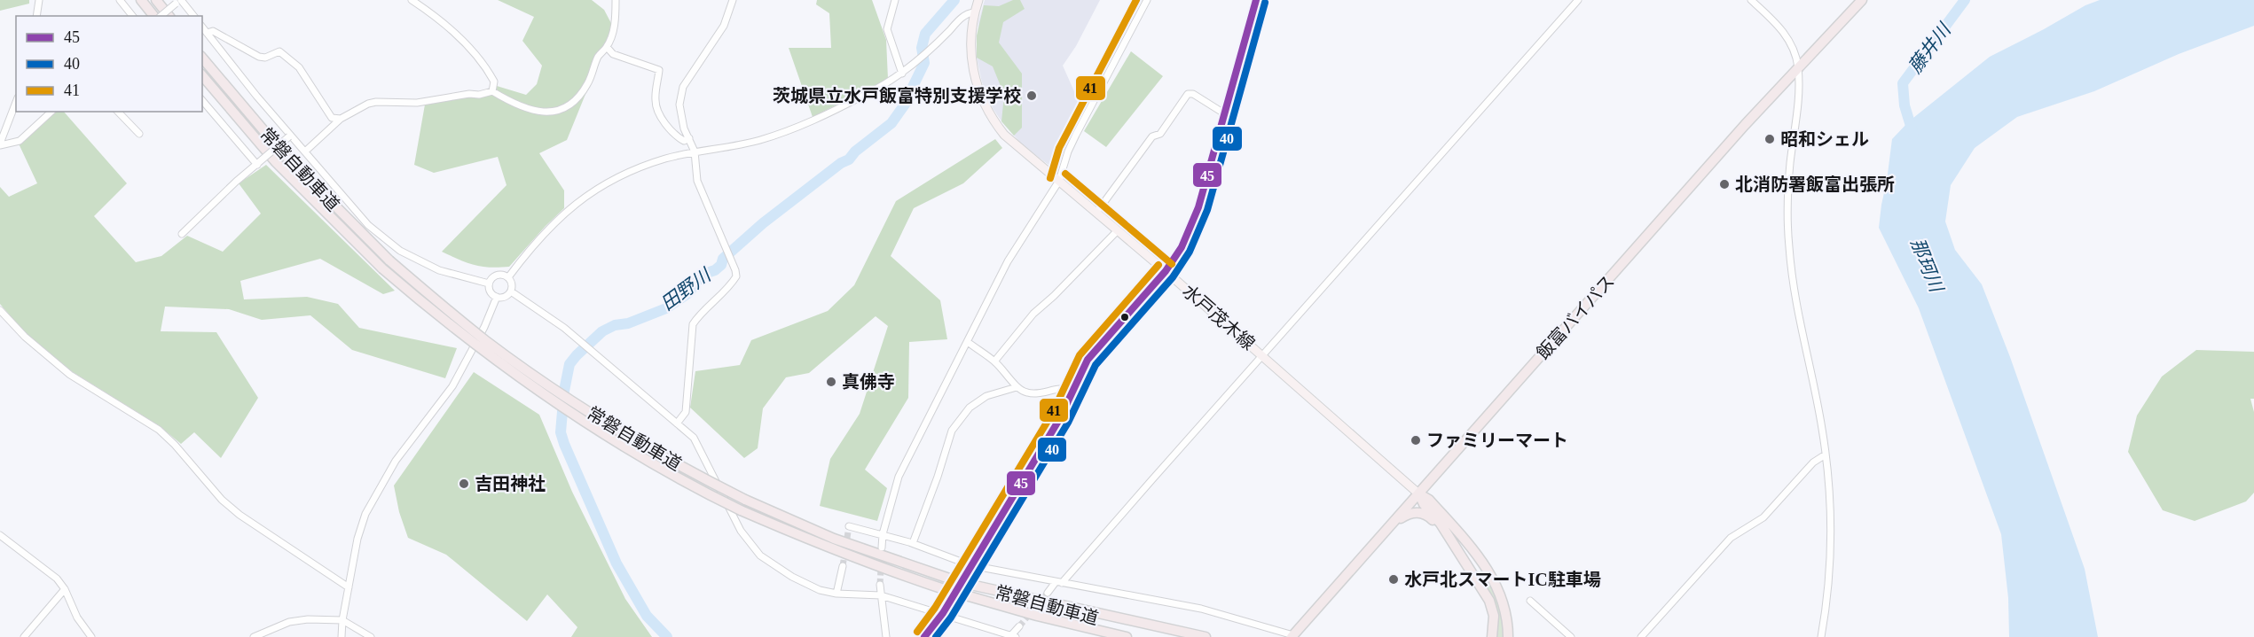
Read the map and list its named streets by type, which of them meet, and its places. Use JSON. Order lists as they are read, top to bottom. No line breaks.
{"streets":{"highway":["常磐自動車道","飯富バイパス"],"main road":["水戸茂木線"]},"crossings":[["水戸茂木線","飯富バイパス"]],"water":["藤井川","那珂川","田野川"],"places":["茨城県立水戸飯富特別支援学校","昭和シェル","北消防署飯富出張所","真佛寺","ファミリーマート","吉田神社","水戸北スマートIC駐車場"],"lines":["transit line 45","transit line 41","transit line 40"],"legend":["45","40","41"]}
